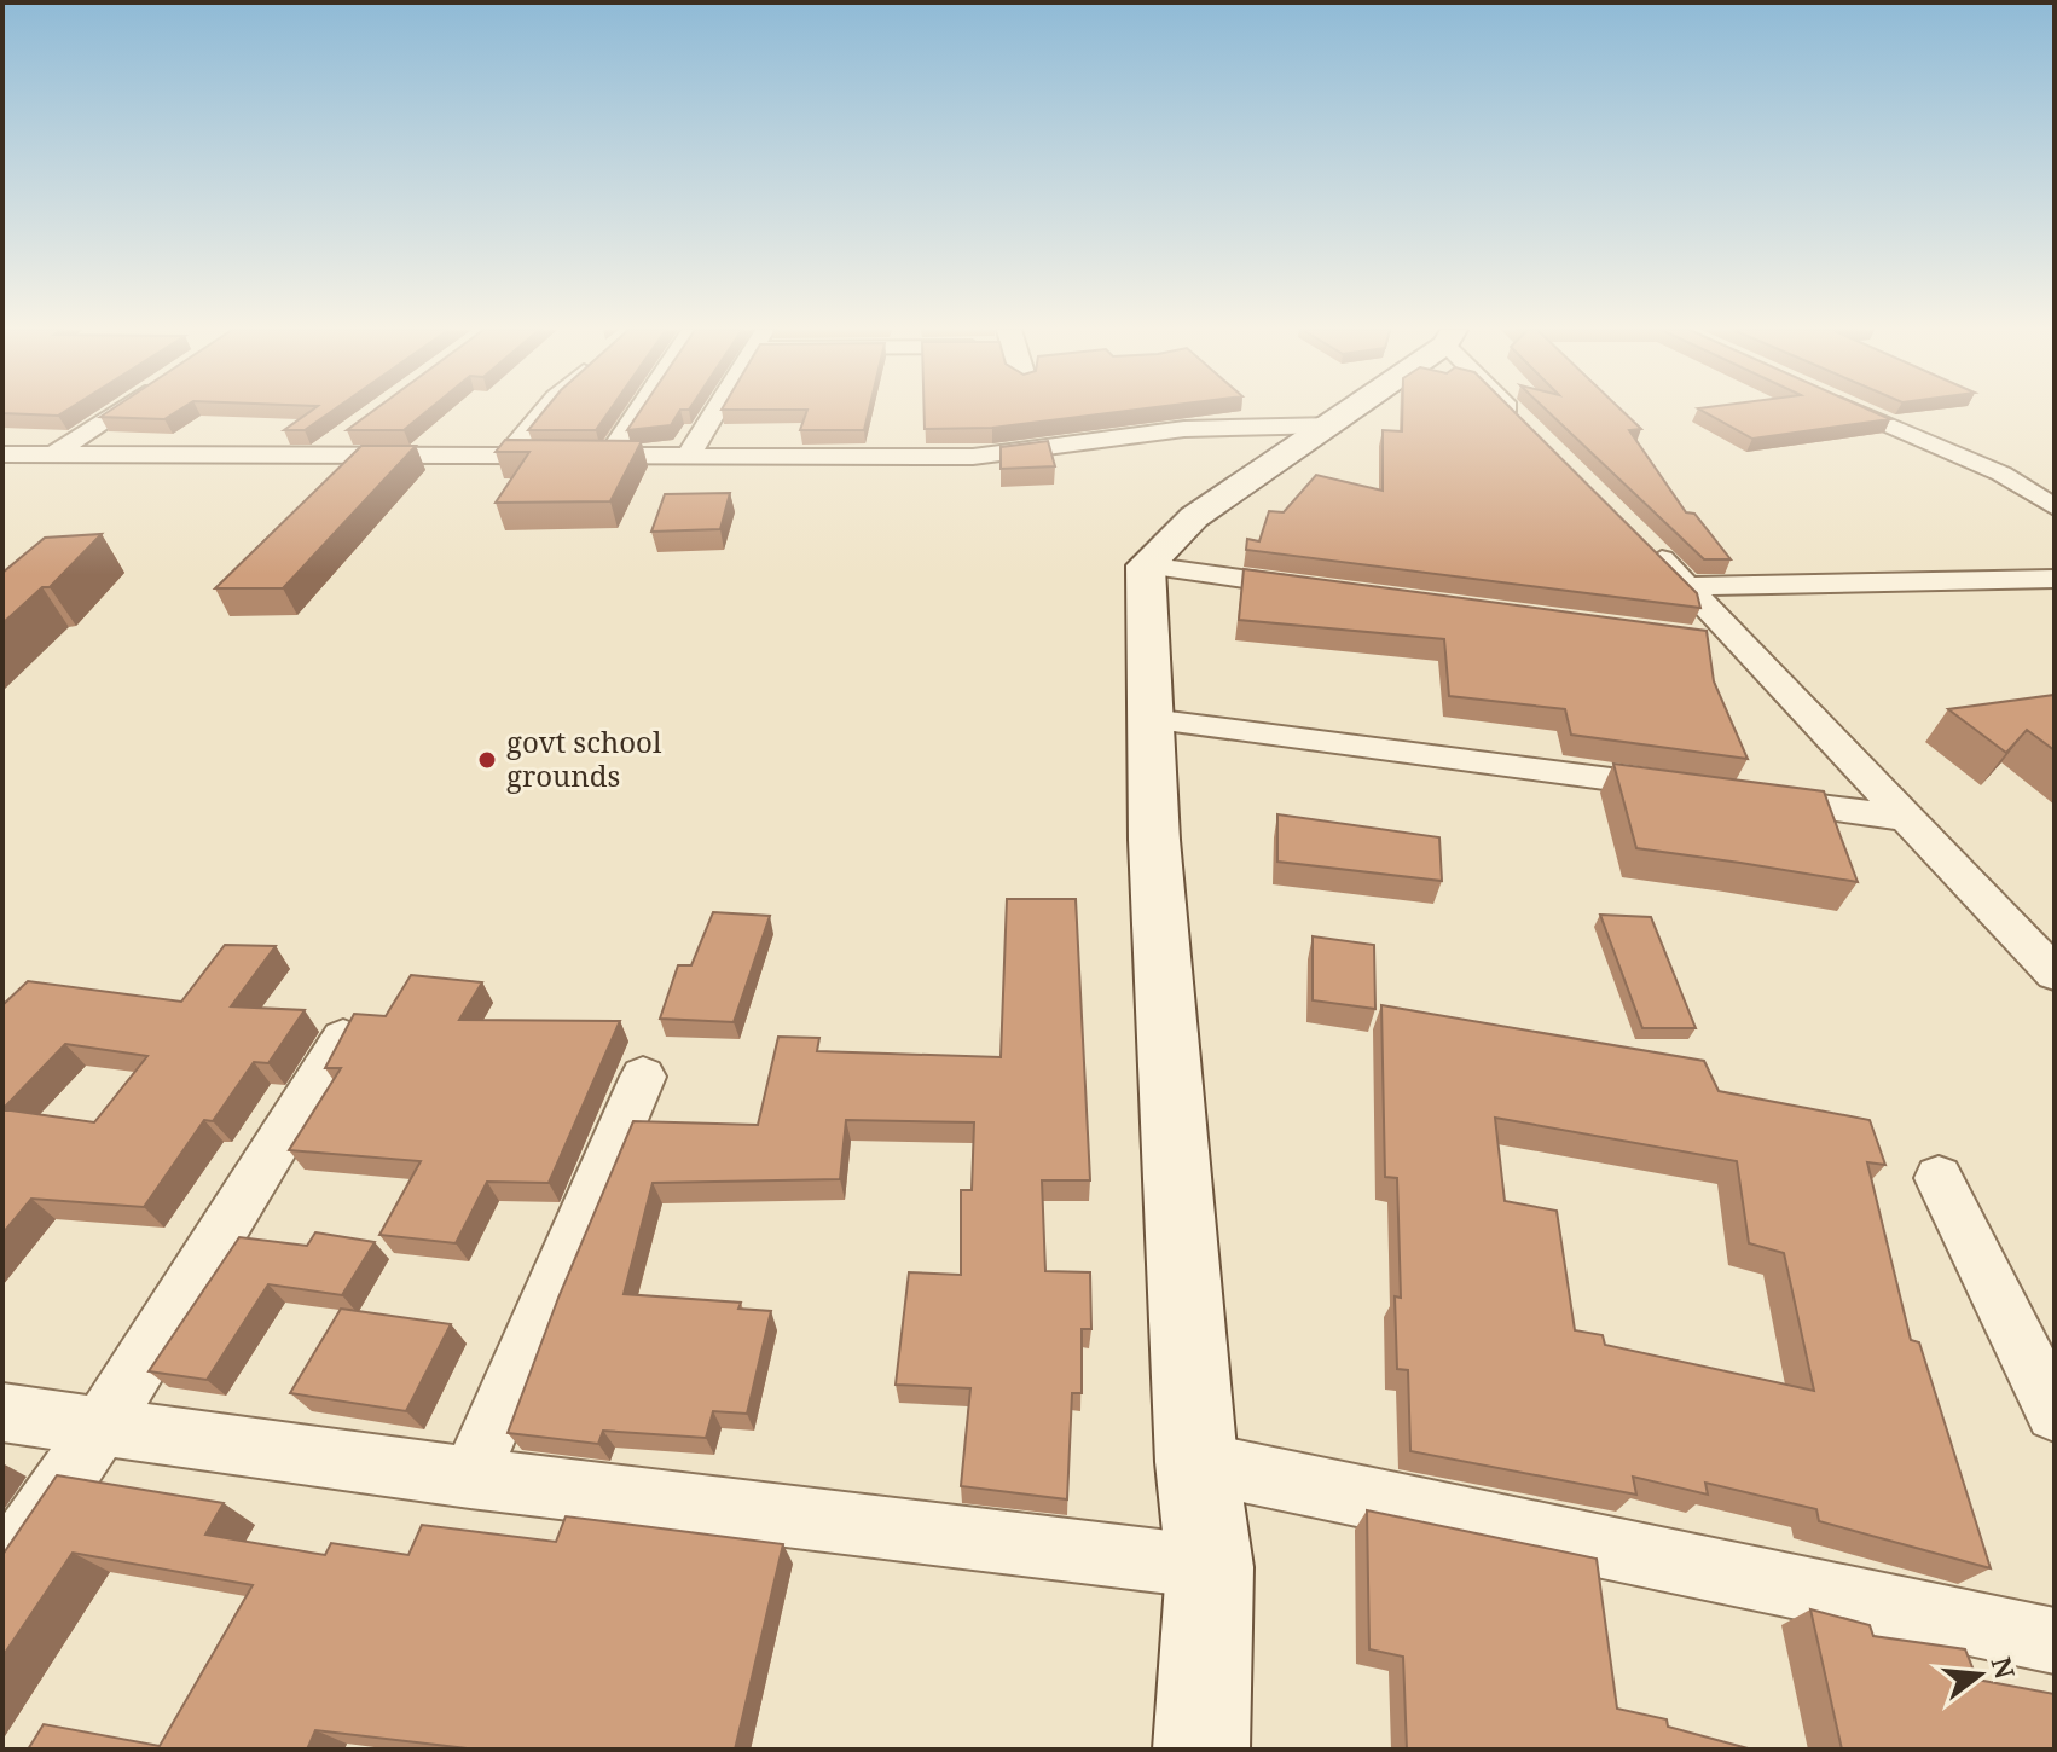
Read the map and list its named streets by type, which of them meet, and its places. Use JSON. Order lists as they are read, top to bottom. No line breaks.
{"places":["govt school grounds"],"north":"right"}
